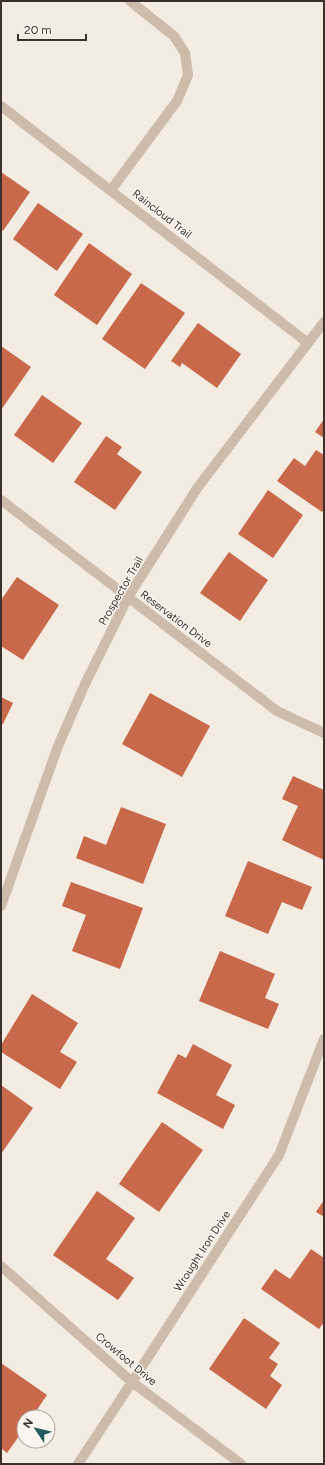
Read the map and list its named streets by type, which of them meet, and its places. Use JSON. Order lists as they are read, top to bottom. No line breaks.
{"streets":{"street":["Raincloud Trail","Prospector Trail","Reservation Drive","Wrought Iron Drive","Crowfoot Drive"]},"crossings":[["Raincloud Trail","Prospector Trail"],["Prospector Trail","Reservation Drive"],["Wrought Iron Drive","Crowfoot Drive"]],"scale_bar":"20 m","north":"top left"}
